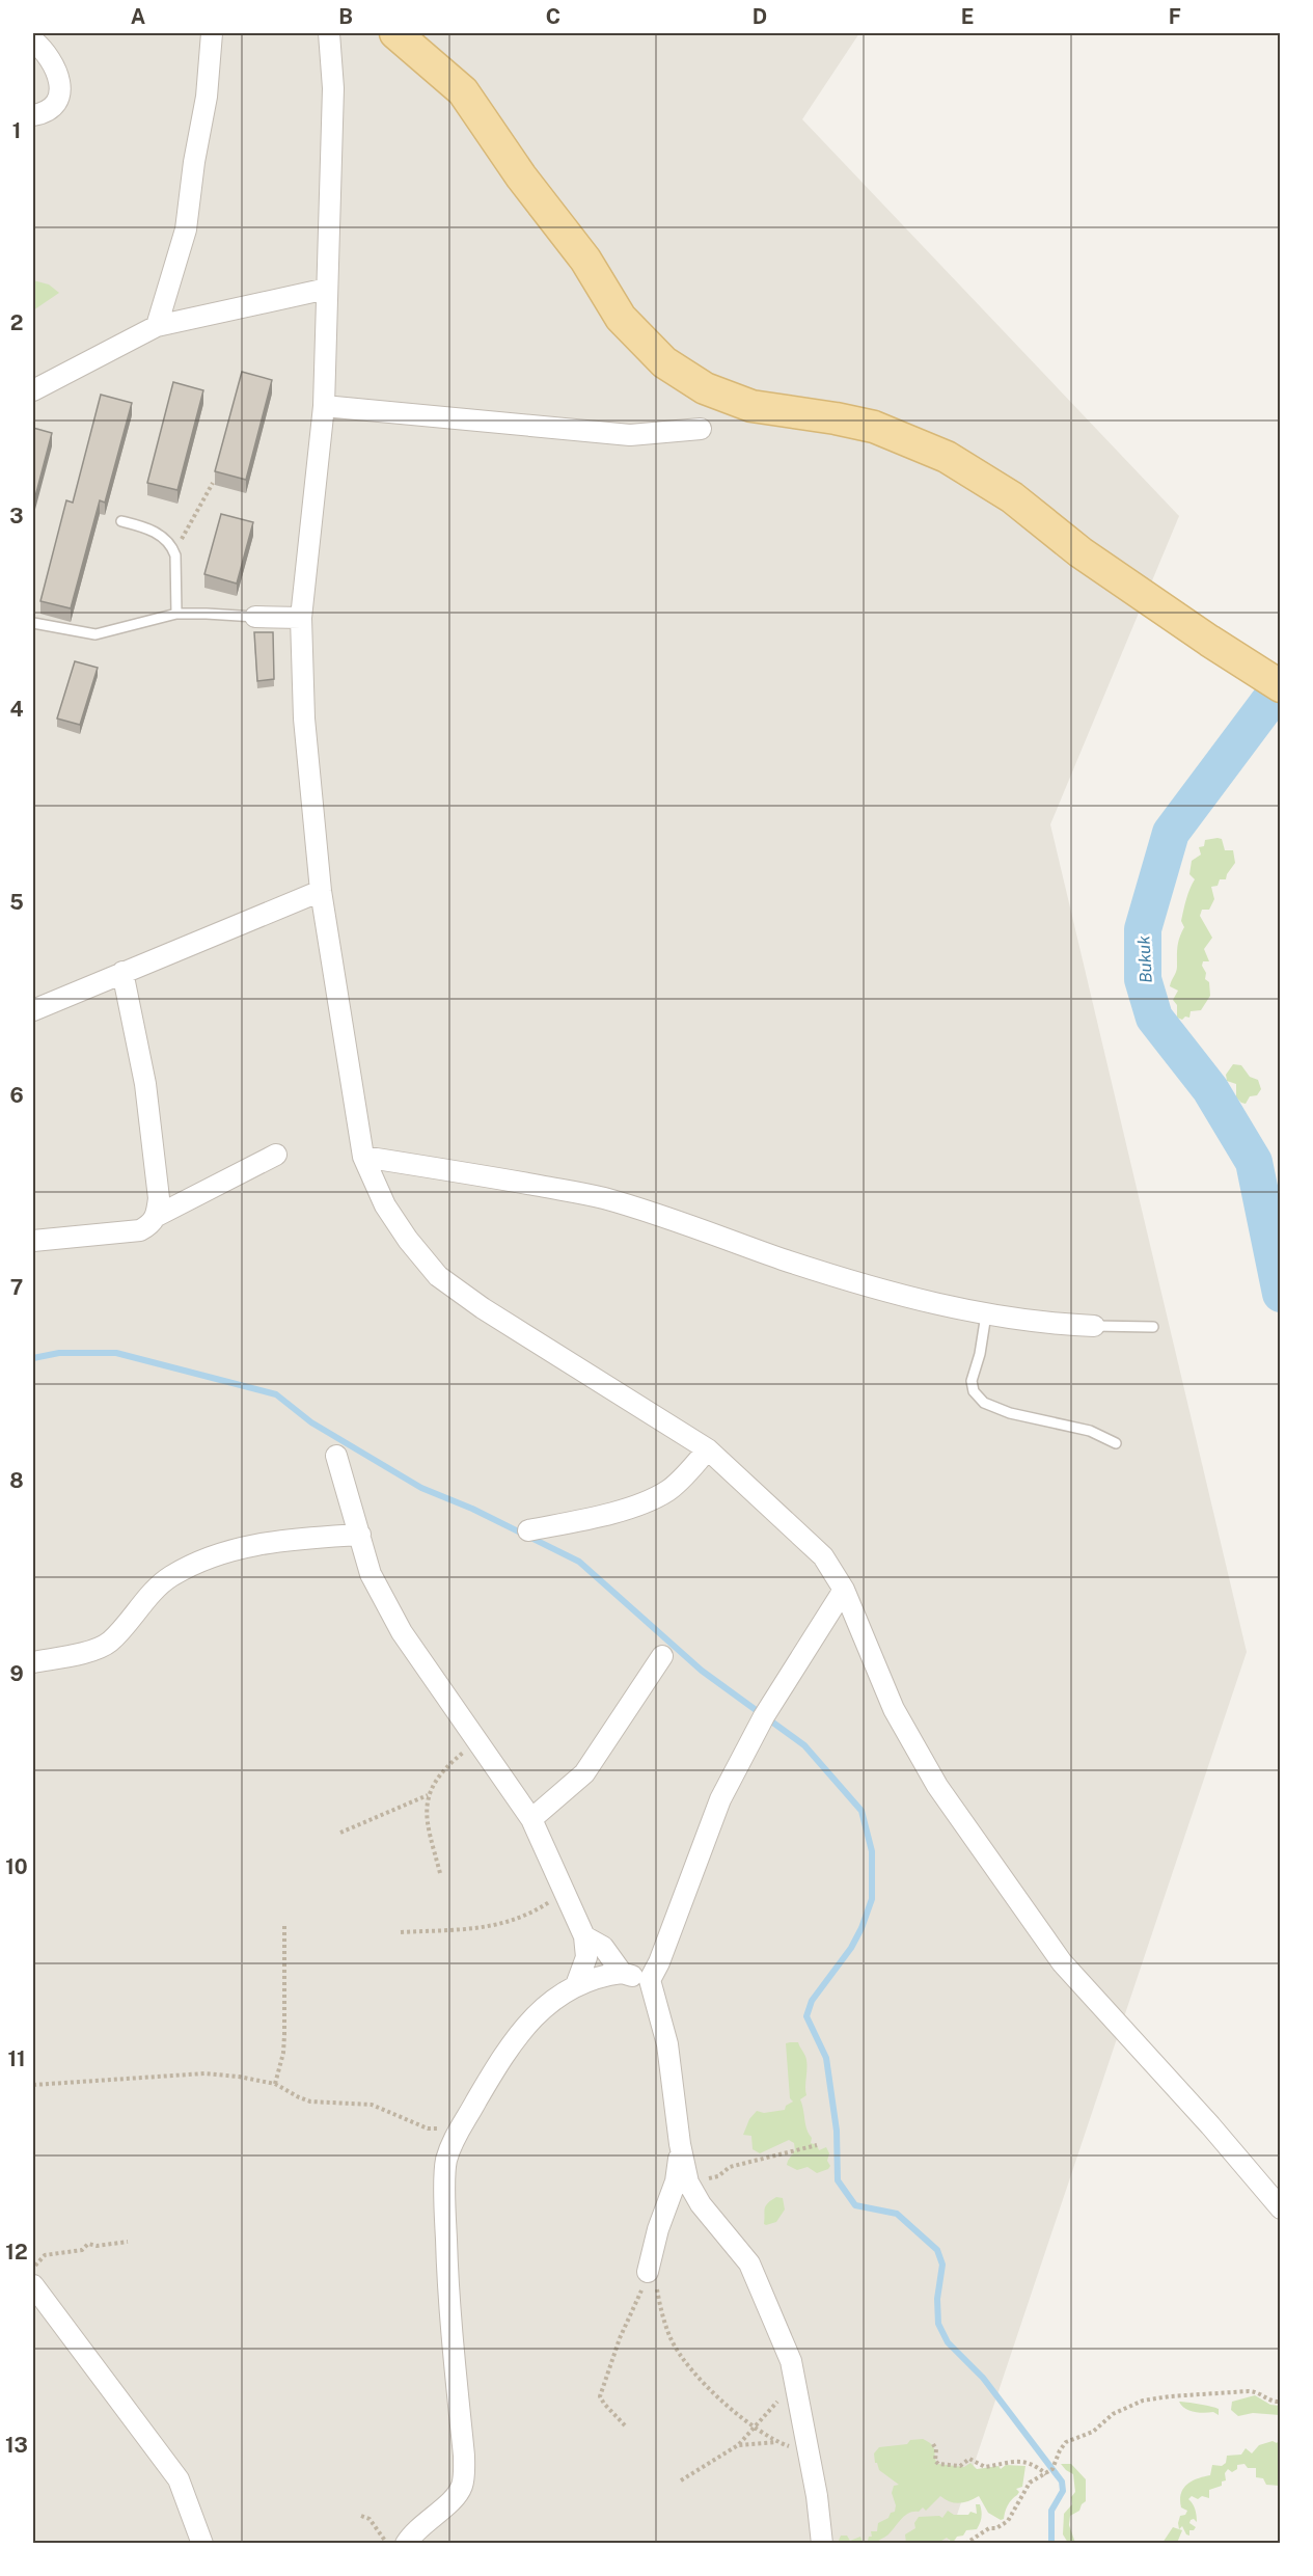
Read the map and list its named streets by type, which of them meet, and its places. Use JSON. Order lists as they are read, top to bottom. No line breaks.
{"water":["Bukuk"],"grid":{"columns":["A","B","C","D","E","F"],"rows":["1","2","3","4","5","6","7","8","9","10","11","12","13"]}}
